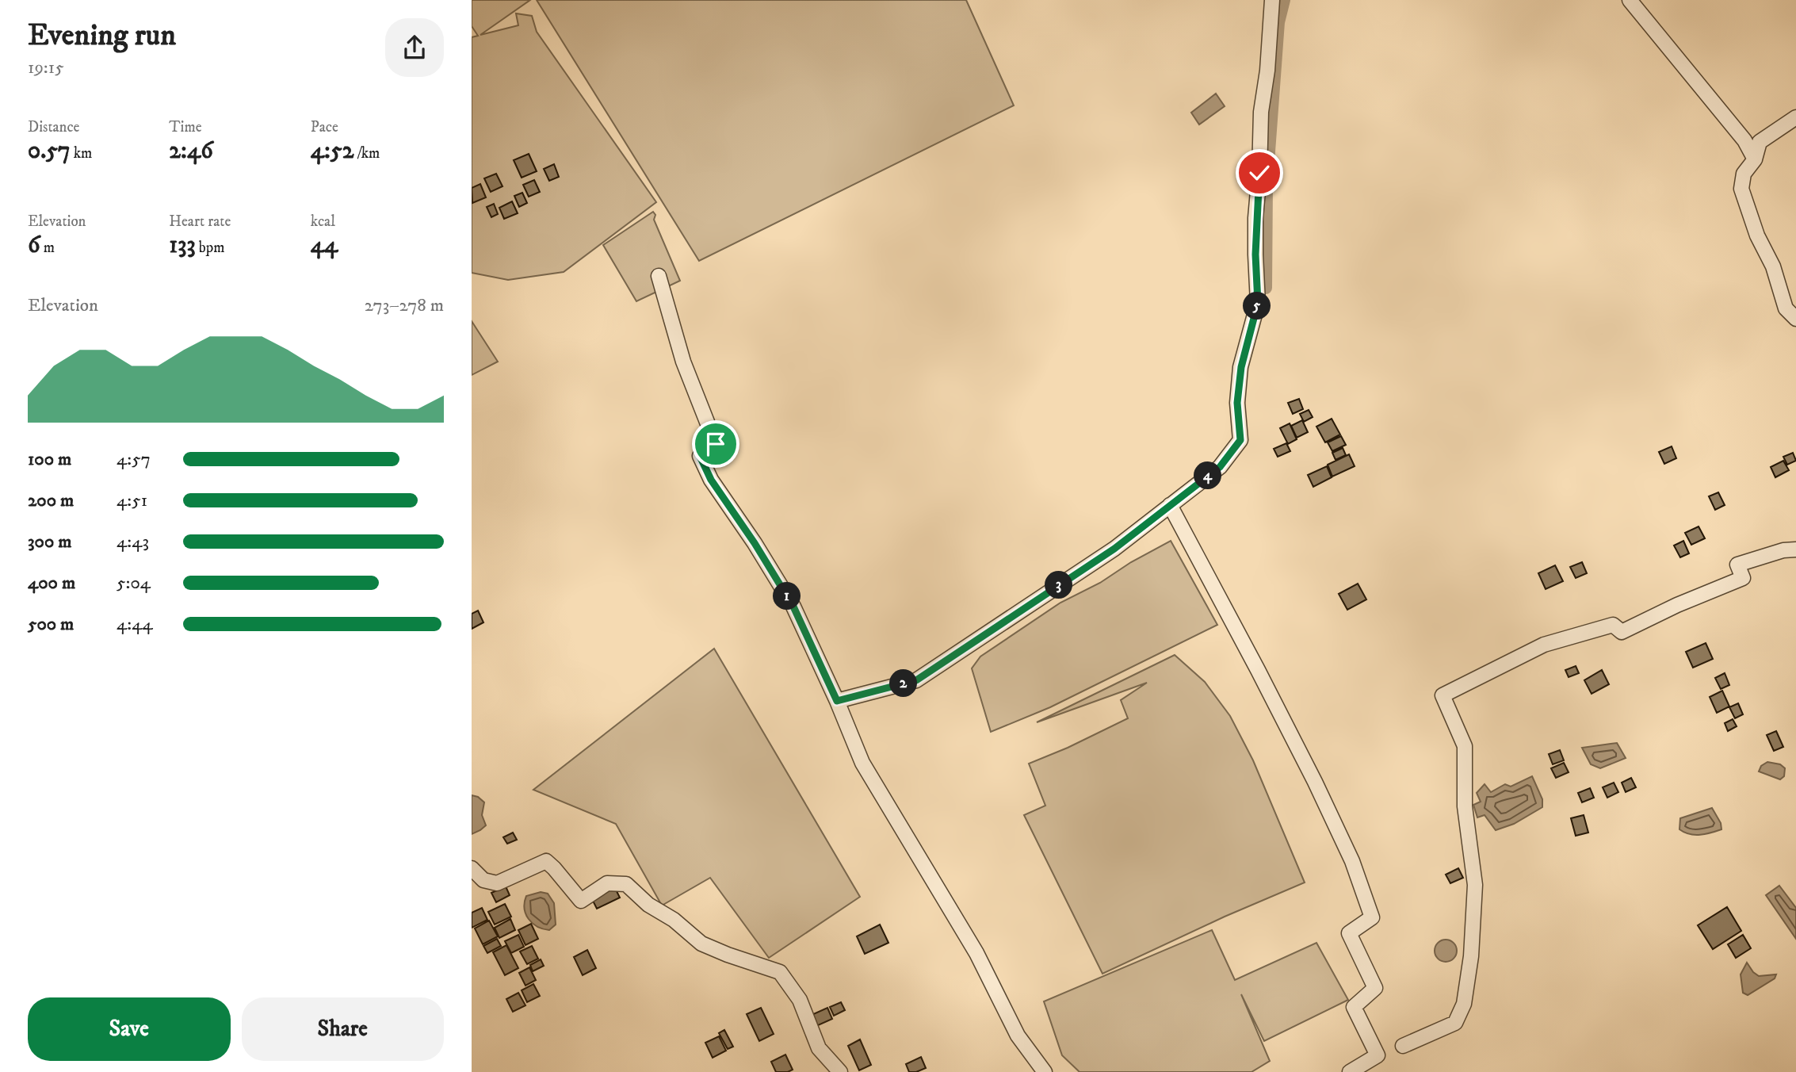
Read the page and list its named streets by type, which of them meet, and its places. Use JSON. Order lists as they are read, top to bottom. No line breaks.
{"page":{"heading":["Evening run","19:15"],"stats":[["Distance","0.57 km"],["Time","2:46"],["Pace","4:52 /km"],["Elevation","6 m"],["Heart rate","133 bpm"],["kcal","44"]],"chart":["Elevation","273–278 m"],"pins":["5","4","3","1","2"],"list":[{"name":"100 m","note":"4:57"},{"name":"200 m","note":"4:51"},{"name":"300 m","note":"4:43"},{"name":"400 m","note":"5:04"},{"name":"500 m","note":"4:44"}],"buttons":["Save","Share"]}}
